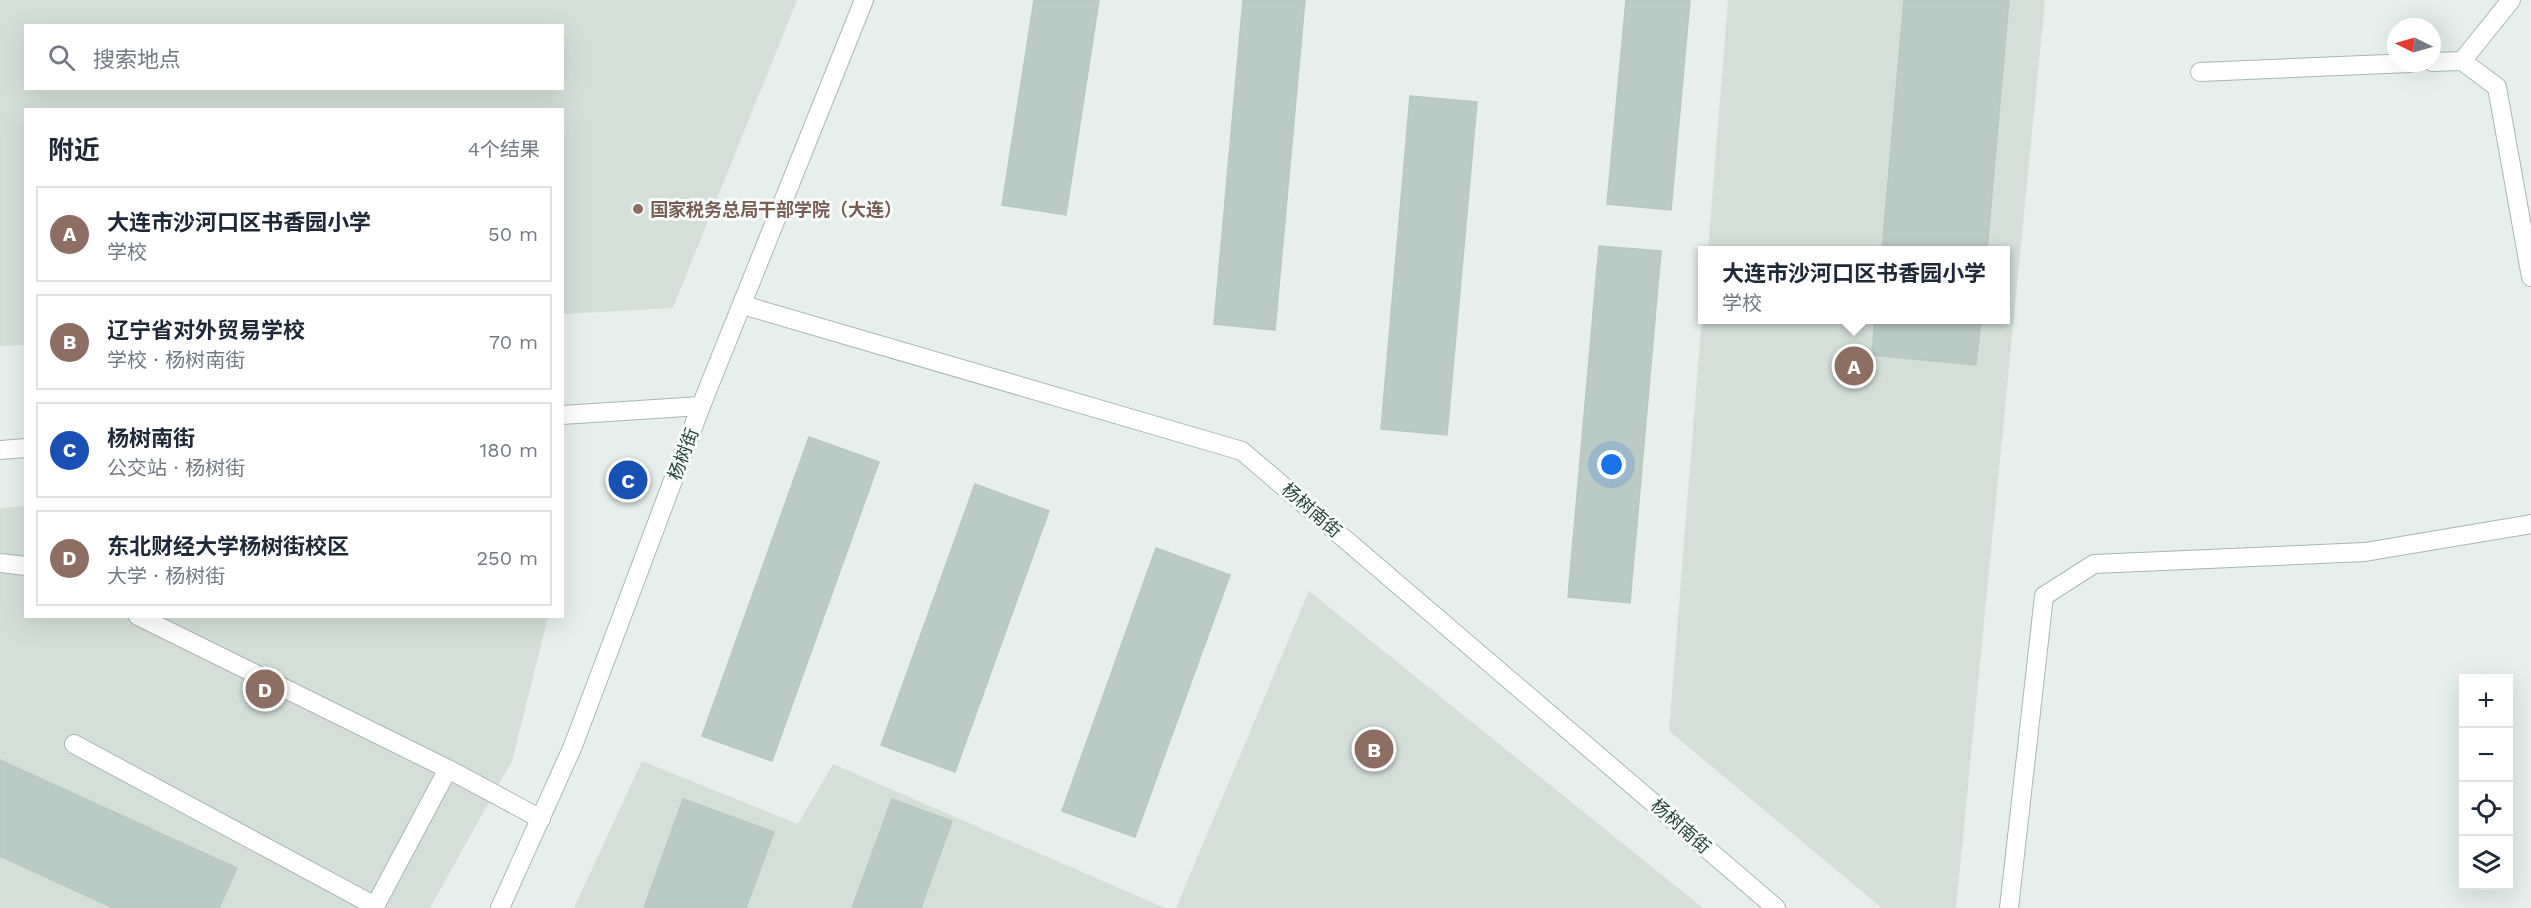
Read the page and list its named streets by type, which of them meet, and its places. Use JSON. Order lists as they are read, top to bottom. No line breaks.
{"streets":{"street":["杨树街","杨树南街"]},"crossings":[["杨树街","杨树南街"]],"places":["国家税务总局干部学院（大连）"],"north":"left","page":{"search":"搜索地点","heading":["附近","4个结果"],"list":[{"mark":"A","name":"大连市沙河口区书香园小学","note":"学校","value":"50 m"},{"mark":"B","name":"辽宁省对外贸易学校","note":"学校 · 杨树南街","value":"70 m"},{"mark":"C","name":"杨树南街","note":"公交站 · 杨树街","value":"180 m"},{"mark":"D","name":"东北财经大学杨树街校区","note":"大学 · 杨树街","value":"250 m"}],"popup":["大连市沙河口区书香园小学","学校"],"pins":["A","C","D","B"],"map_buttons":["+","−"]}}
